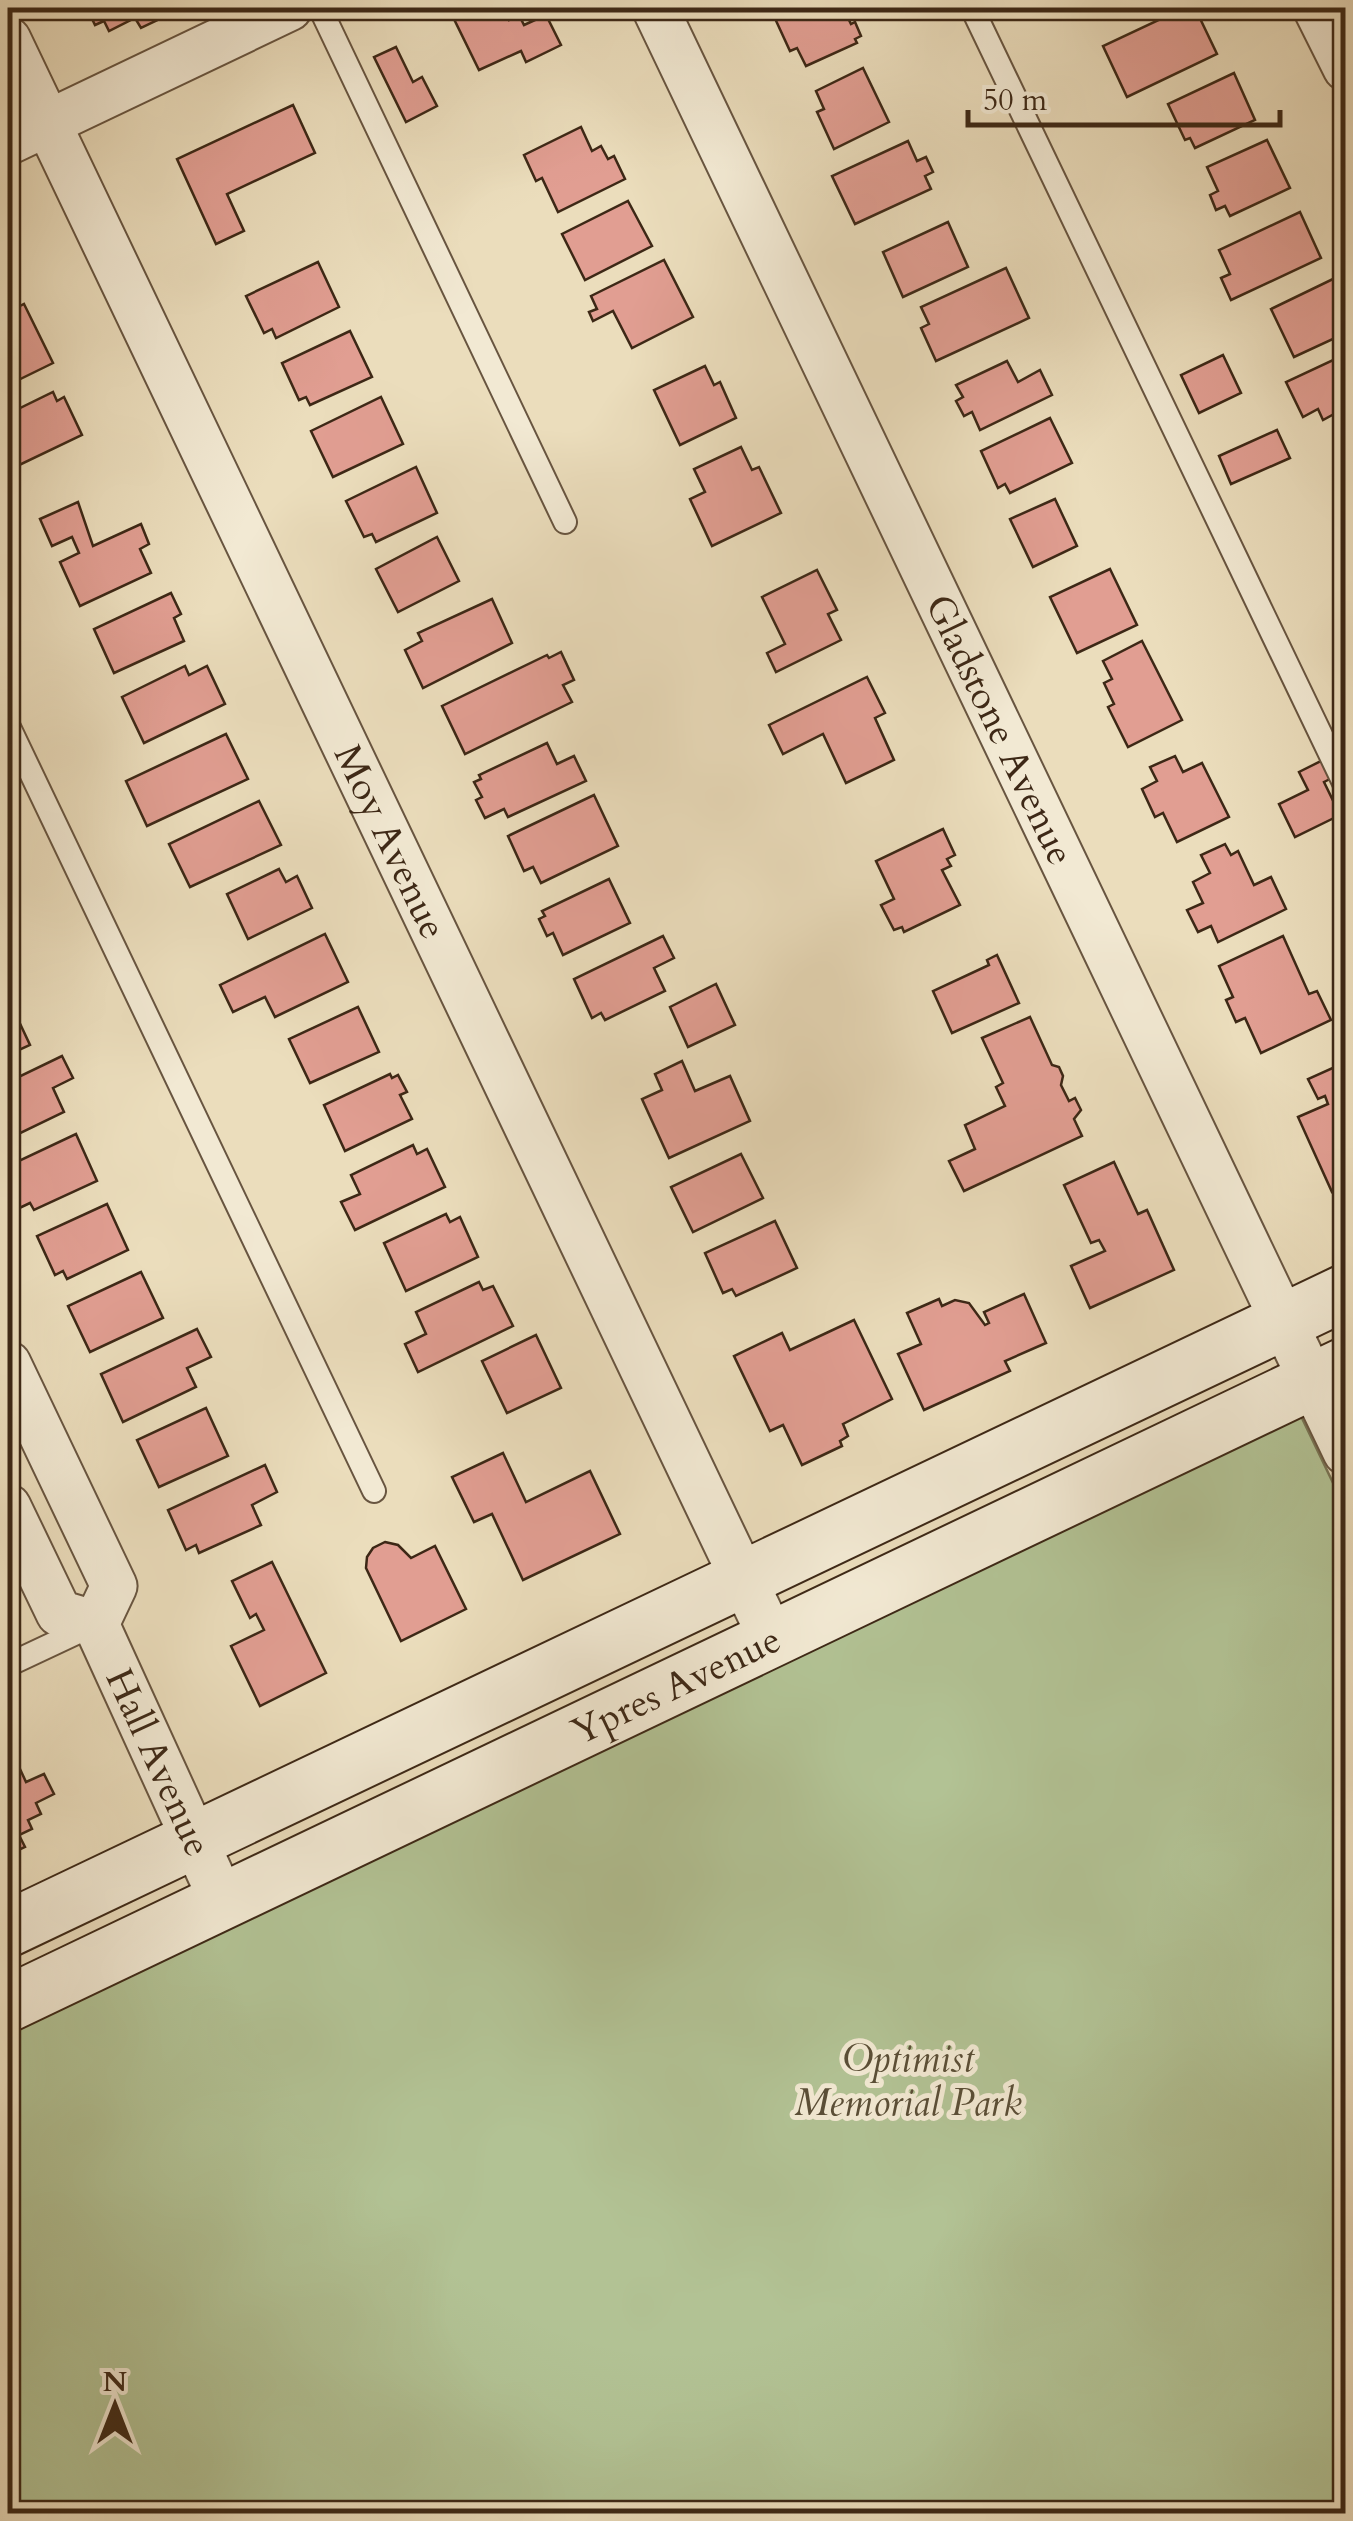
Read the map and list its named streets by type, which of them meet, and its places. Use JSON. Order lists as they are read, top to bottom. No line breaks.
{"streets":{"main road":["Ypres Avenue"],"street":["Gladstone Avenue","Moy Avenue","Hall Avenue"]},"crossings":[["Gladstone Avenue","Ypres Avenue"],["Moy Avenue","Ypres Avenue"],["Ypres Avenue","Hall Avenue"]],"parks":["Optimist Memorial Park"],"scale_bar":"50 m","north":"top"}
